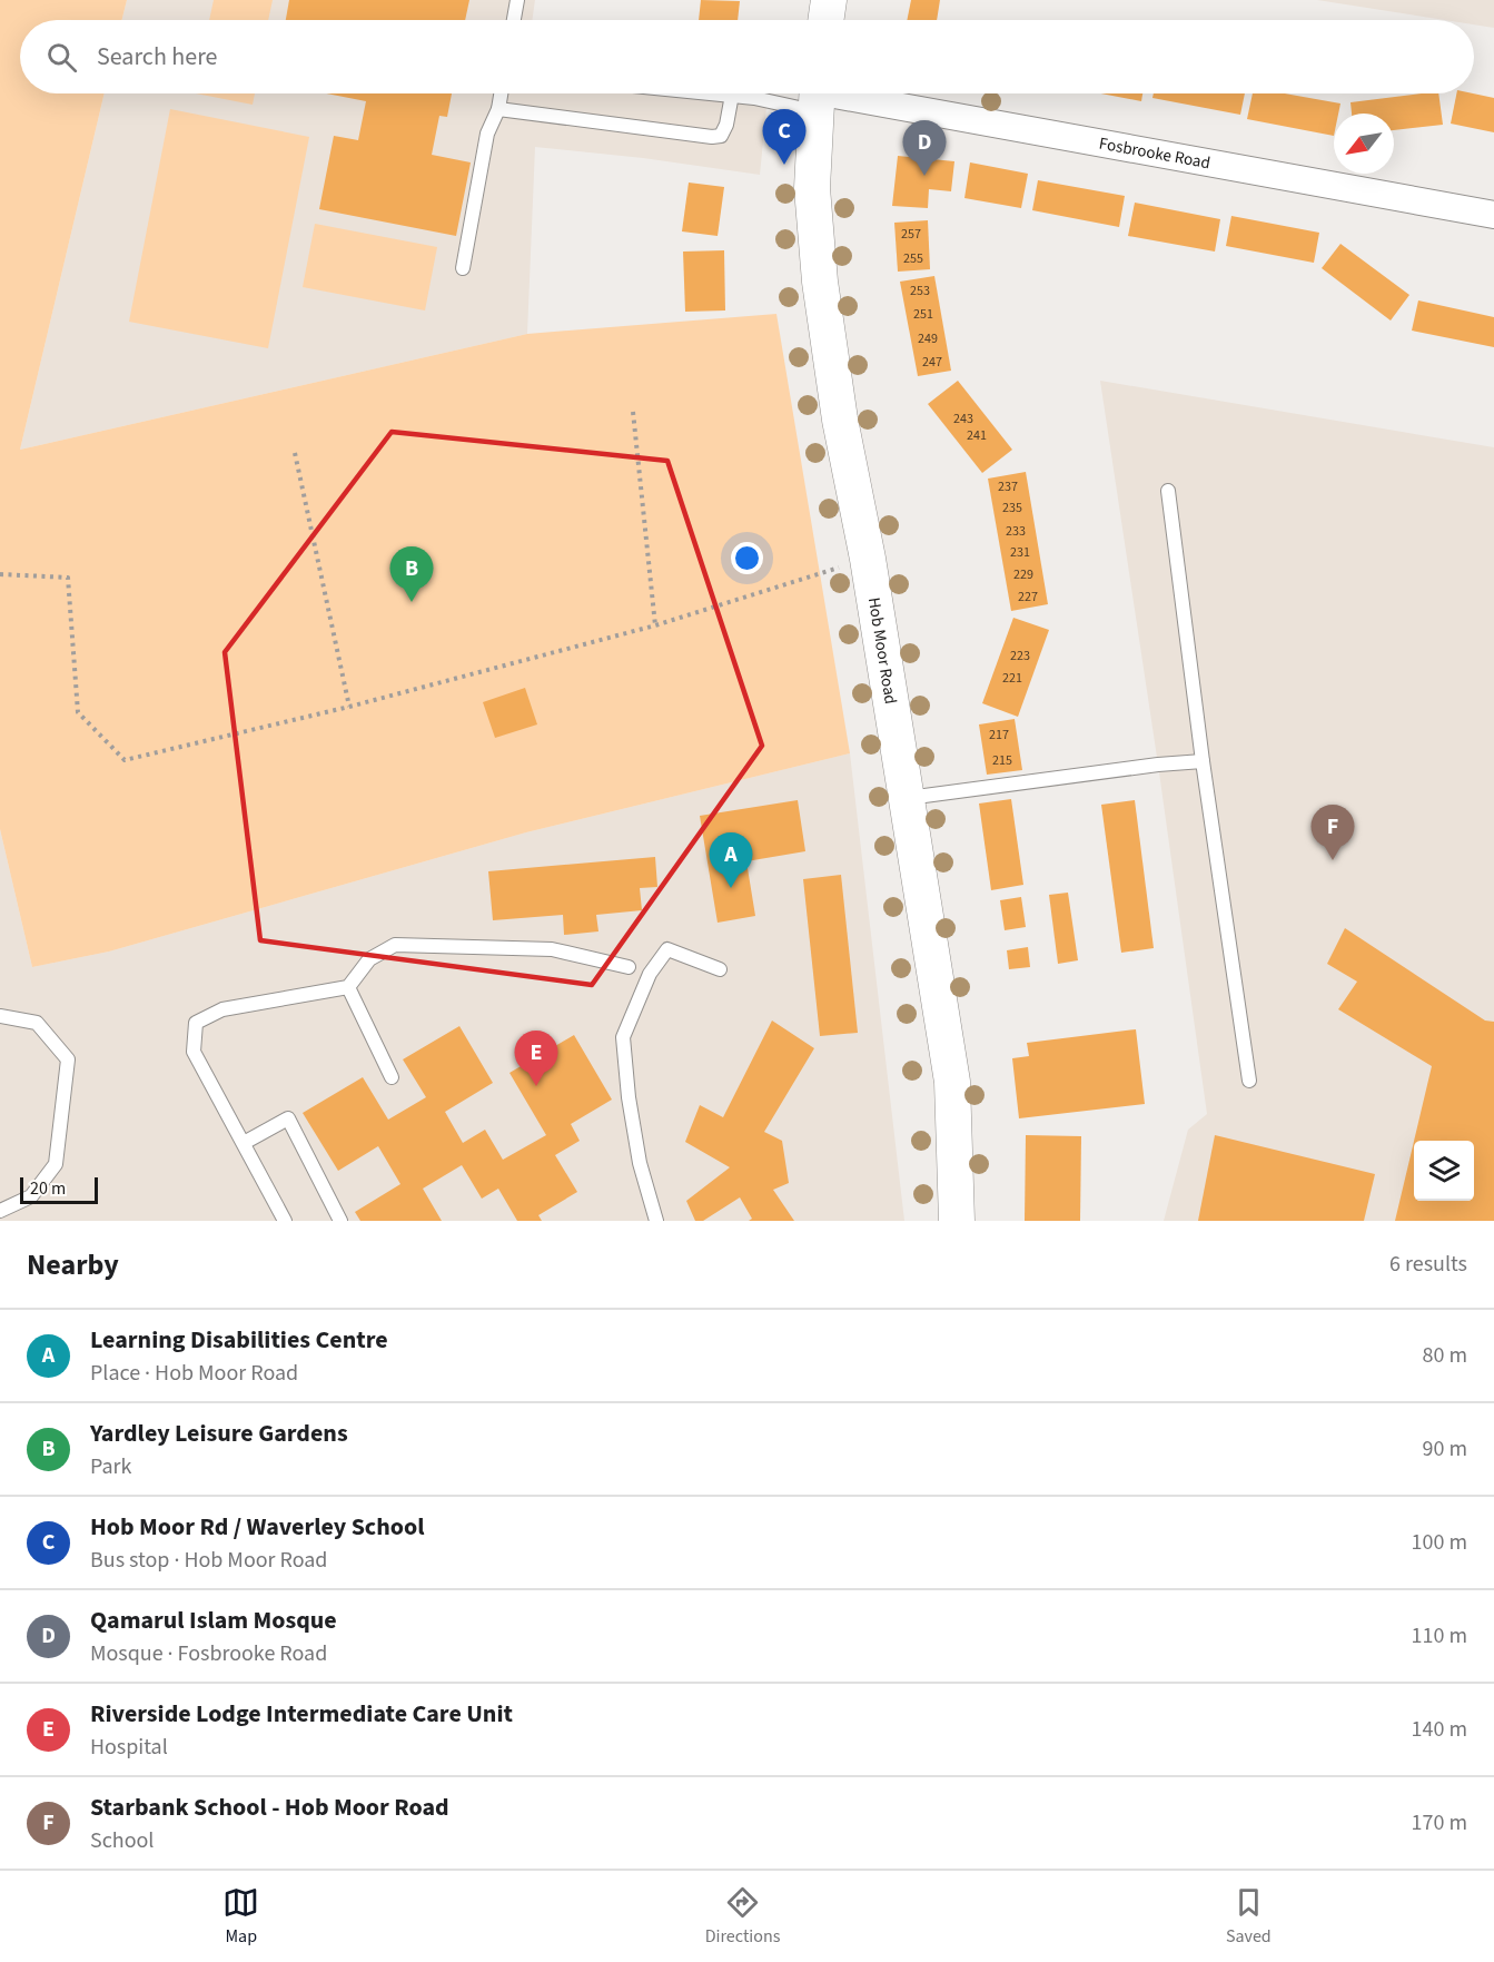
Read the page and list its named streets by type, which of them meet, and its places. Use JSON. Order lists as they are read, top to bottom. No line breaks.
{"streets":{"street":["Fosbrooke Road","Hob Moor Road"]},"crossings":[["Fosbrooke Road","Hob Moor Road"]],"house_numbers":["257","255","253","251","249","247","243","241","237","235","233","231","229","227","223","221","217","215"],"scale_bar":"20 m","north":"bottom left","page":{"search":"Search here","pins":["C","D","B","F","A","E"],"scale":"20 m","heading":["Nearby","6 results"],"list":[{"mark":"A","name":"Learning Disabilities Centre","note":"Place · Hob Moor Road","value":"80 m"},{"mark":"B","name":"Yardley Leisure Gardens","note":"Park","value":"90 m"},{"mark":"C","name":"Hob Moor Rd / Waverley School","note":"Bus stop · Hob Moor Road","value":"100 m"},{"mark":"D","name":"Qamarul Islam Mosque","note":"Mosque · Fosbrooke Road","value":"110 m"},{"mark":"E","name":"Riverside Lodge Intermediate Care Unit","note":"Hospital","value":"140 m"},{"mark":"F","name":"Starbank School - Hob Moor Road","note":"School","value":"170 m"}],"nav":["Map","Directions","Saved"]}}
